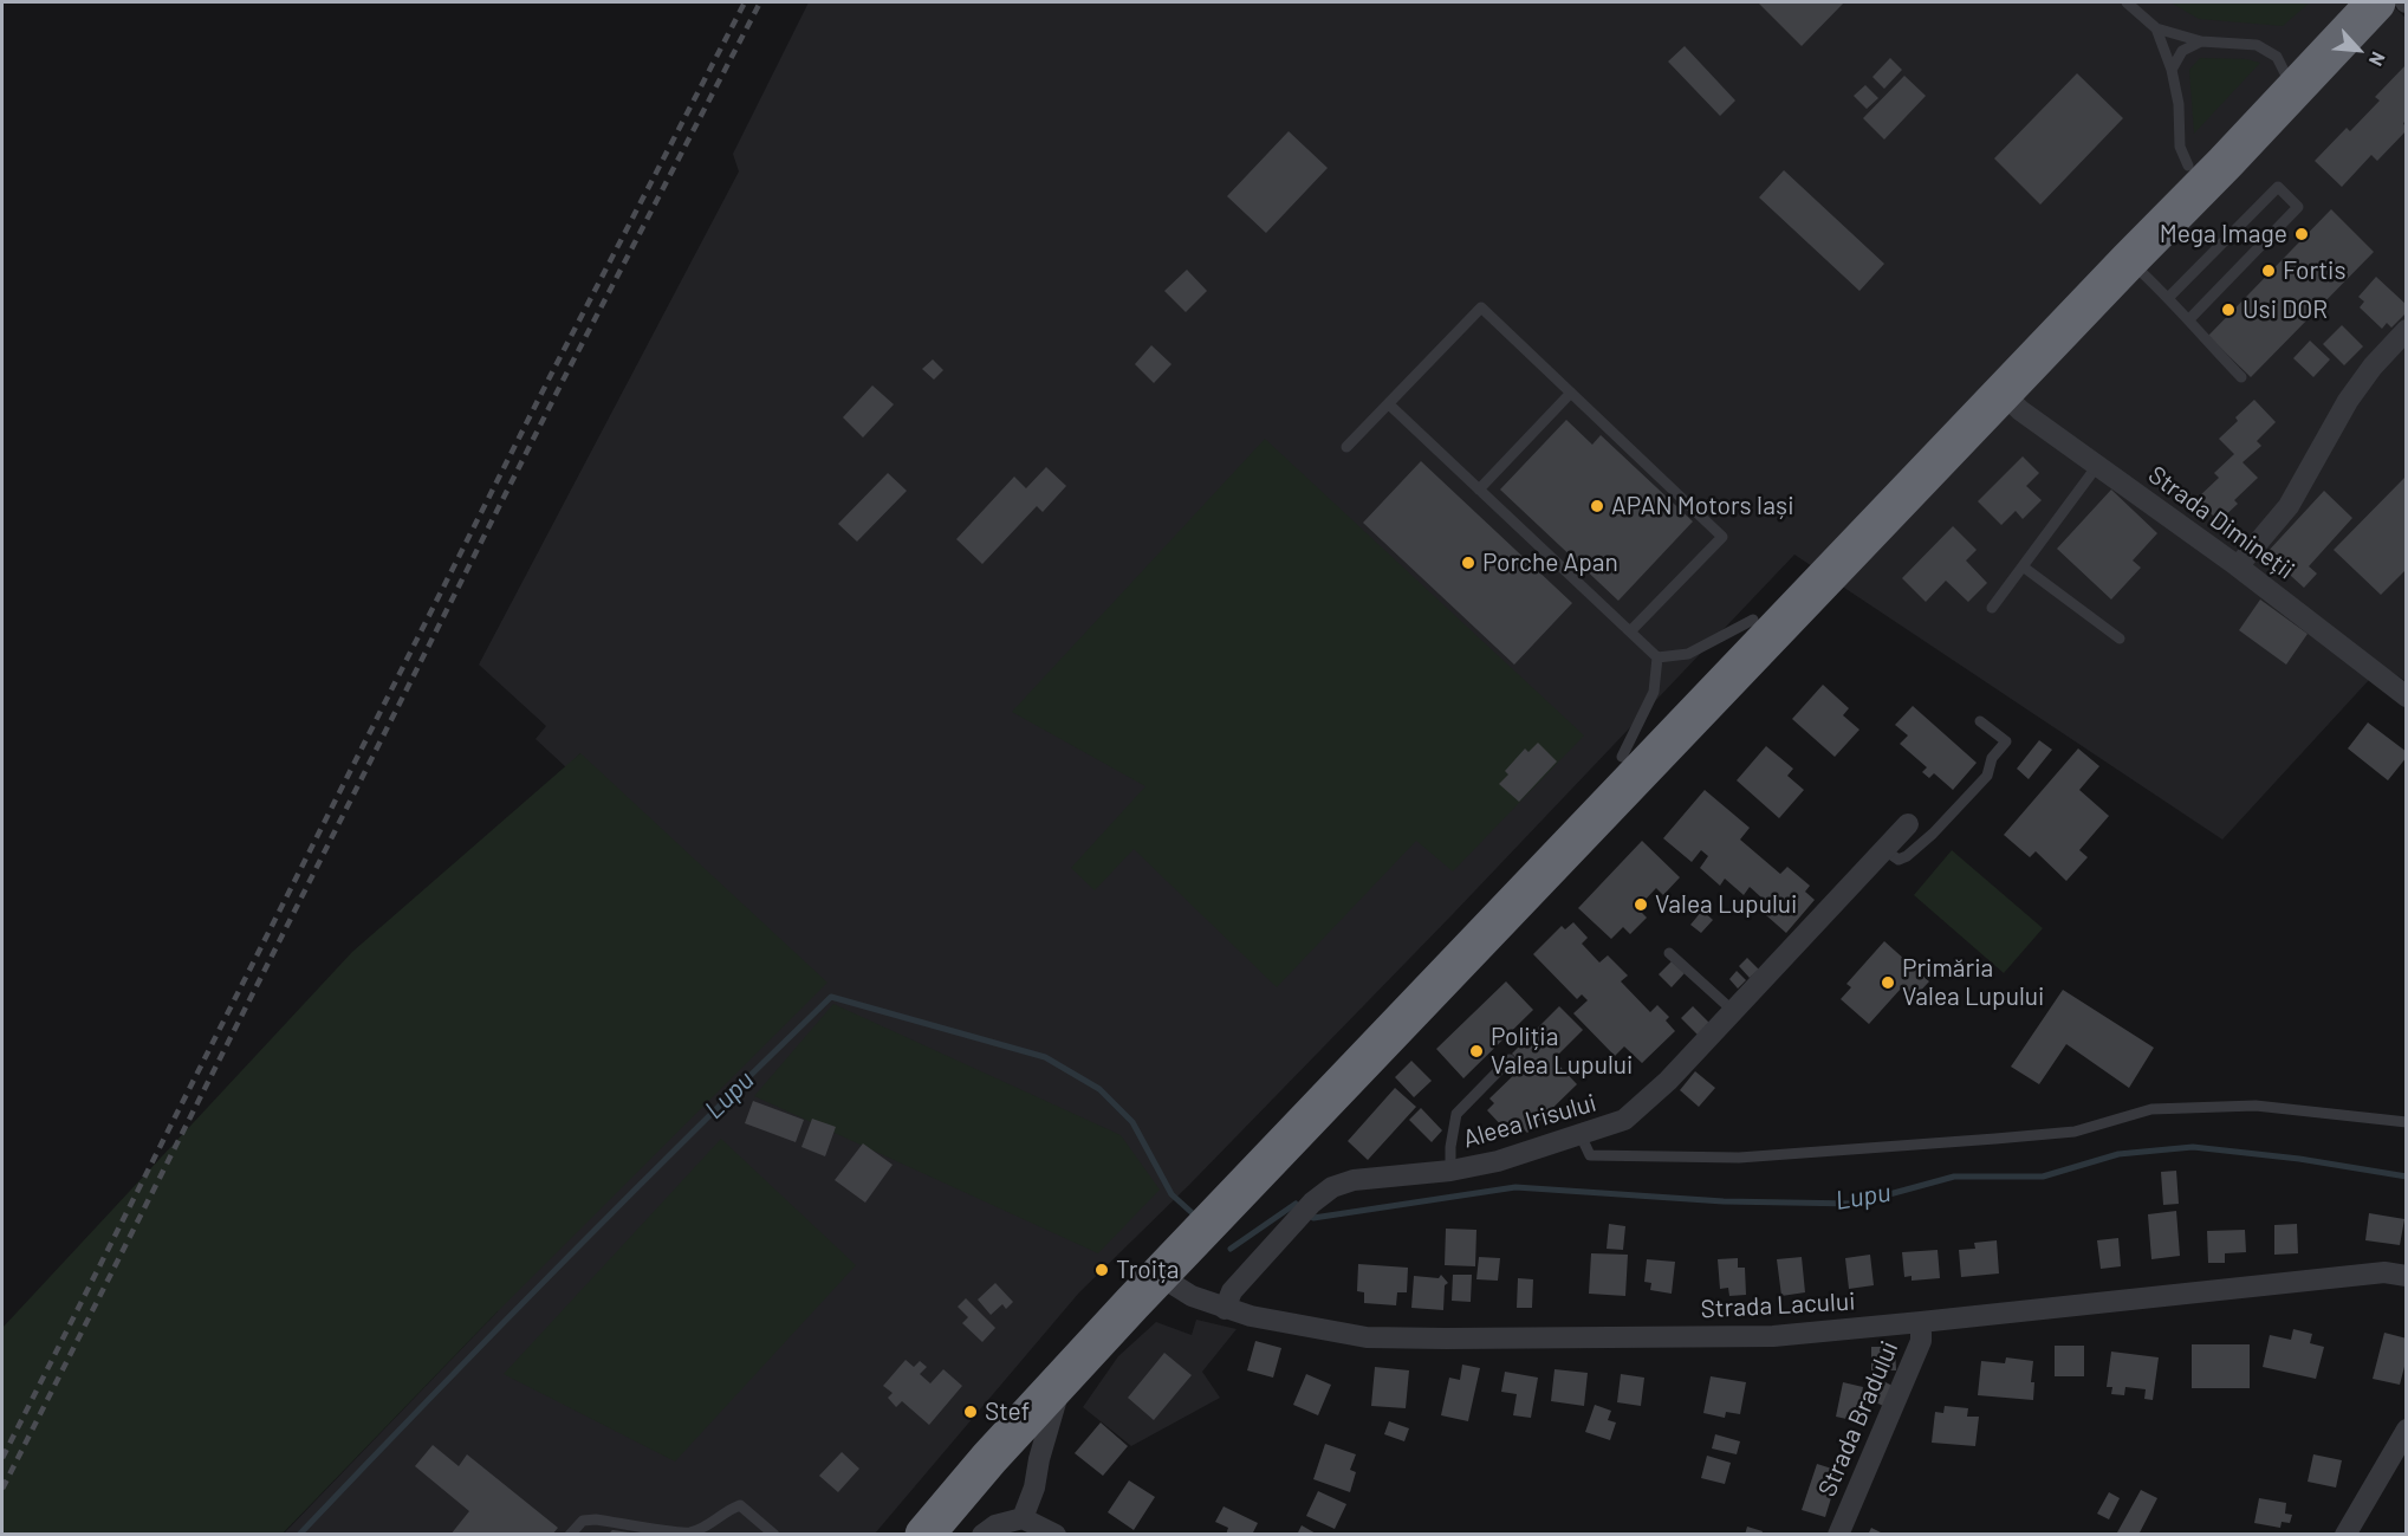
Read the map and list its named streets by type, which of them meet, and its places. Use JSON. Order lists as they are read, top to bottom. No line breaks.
{"streets":{"street":["Strada Dimineții","Aleea Irisului","Strada Lacului","Strada Bradului"]},"crossings":[["Aleea Irisului","Strada Lacului"],["Strada Lacului","Strada Bradului"]],"water":["Lupu"],"places":["Mega Image","Fortis","Usi DOR","APAN Motors Iași","Porche Apan","Valea Lupului","Primăria Valea Lupului","Poliția Valea Lupului","Troița","Stef"],"north":"bottom right"}
